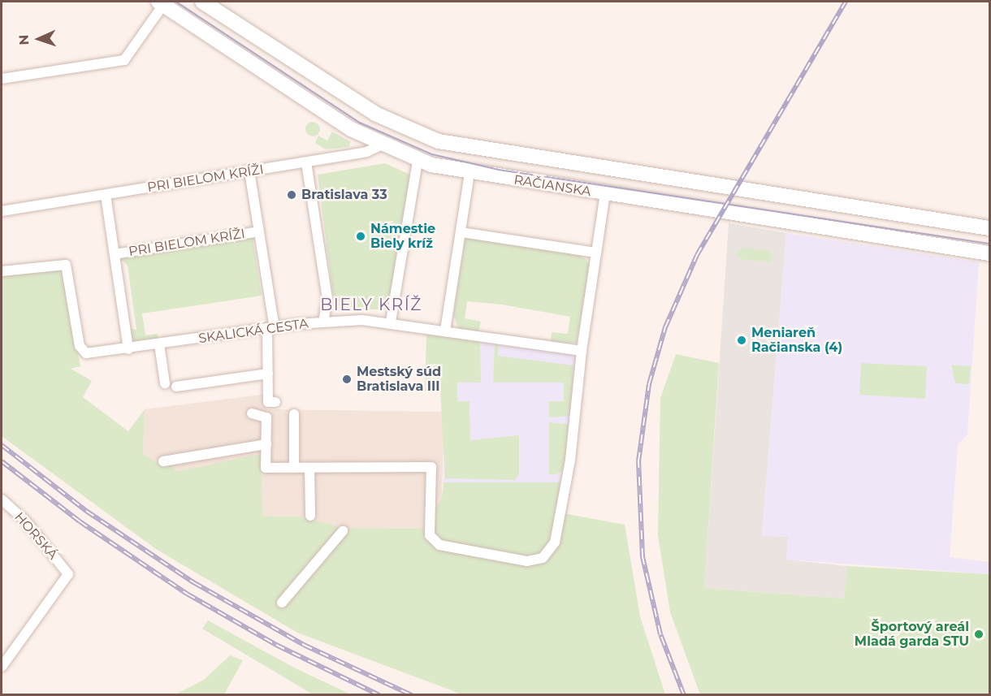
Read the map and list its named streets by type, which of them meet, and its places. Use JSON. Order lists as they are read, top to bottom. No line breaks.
{"streets":{"main road":["RAČIANSKA"],"street":["PRI BIELOM KRÍŽI","SKALICKÁ CESTA","HORSKÁ"]},"crossings":[["PRI BIELOM KRÍŽI","SKALICKÁ CESTA"]],"districts":["BIELY KRÍŽ"],"places":["Bratislava 33","Námestie Biely kríž","Meniareň Račianska (4)","Mestský súd Bratislava III","Športový areál Mladá garda STU"],"north":"left"}
